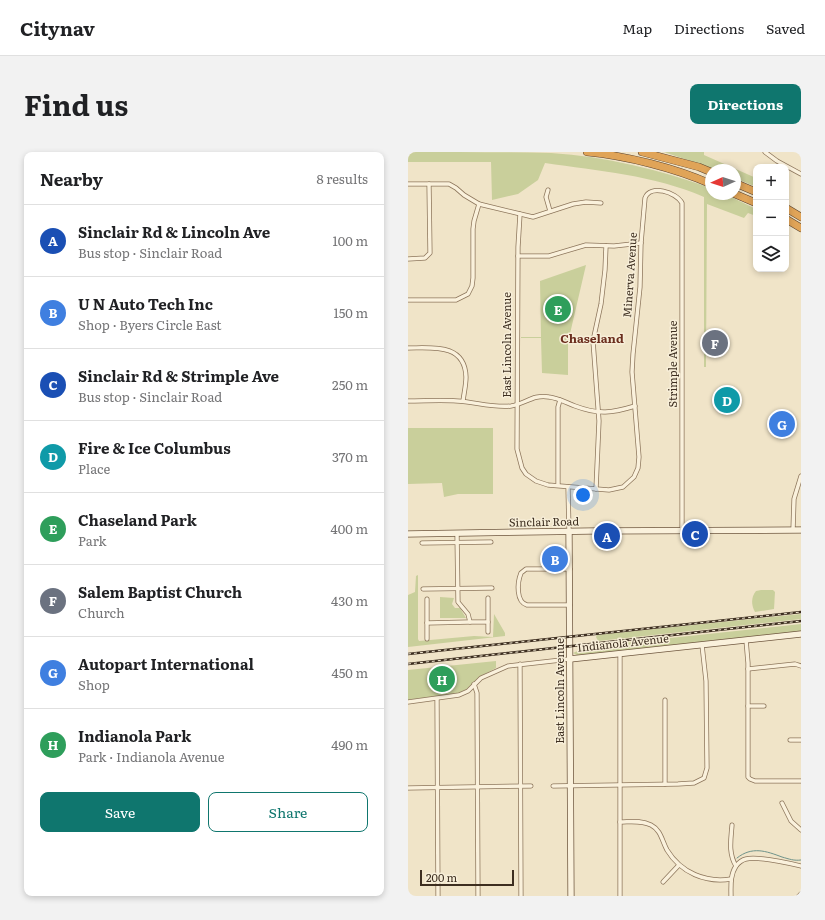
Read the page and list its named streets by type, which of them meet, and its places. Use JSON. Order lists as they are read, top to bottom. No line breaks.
{"streets":{"main road":["East Lincoln Avenue","Sinclair Road","Indianola Avenue"],"street":["Minerva Avenue","Strimple Avenue"]},"crossings":[["Minerva Avenue","Strimple Avenue"],["East Lincoln Avenue","Sinclair Road"],["East Lincoln Avenue","Indianola Avenue"],["Strimple Avenue","Sinclair Road"]],"districts":["Chaseland"],"scale_bar":"200 m","north":"left","page":{"header":"Citynav","nav":["Map","Directions","Saved"],"title":"Find us","buttons":["Directions",["Save","Share"]],"heading":["Nearby","8 results"],"map_buttons":["+","−"],"list":[{"mark":"A","name":"Sinclair Rd & Lincoln Ave","note":"Bus stop · Sinclair Road","value":"100 m"},{"mark":"B","name":"U N Auto Tech Inc","note":"Shop · Byers Circle East","value":"150 m"},{"mark":"C","name":"Sinclair Rd & Strimple Ave","note":"Bus stop · Sinclair Road","value":"250 m"},{"mark":"D","name":"Fire & Ice Columbus","note":"Place","value":"370 m"},{"mark":"E","name":"Chaseland Park","note":"Park","value":"400 m"},{"mark":"F","name":"Salem Baptist Church","note":"Church","value":"430 m"},{"mark":"G","name":"Autopart International","note":"Shop","value":"450 m"},{"mark":"H","name":"Indianola Park","note":"Park · Indianola Avenue","value":"490 m"}],"pins":["E","F","D","G","C","A","B","H"],"scale":"200 m"}}
